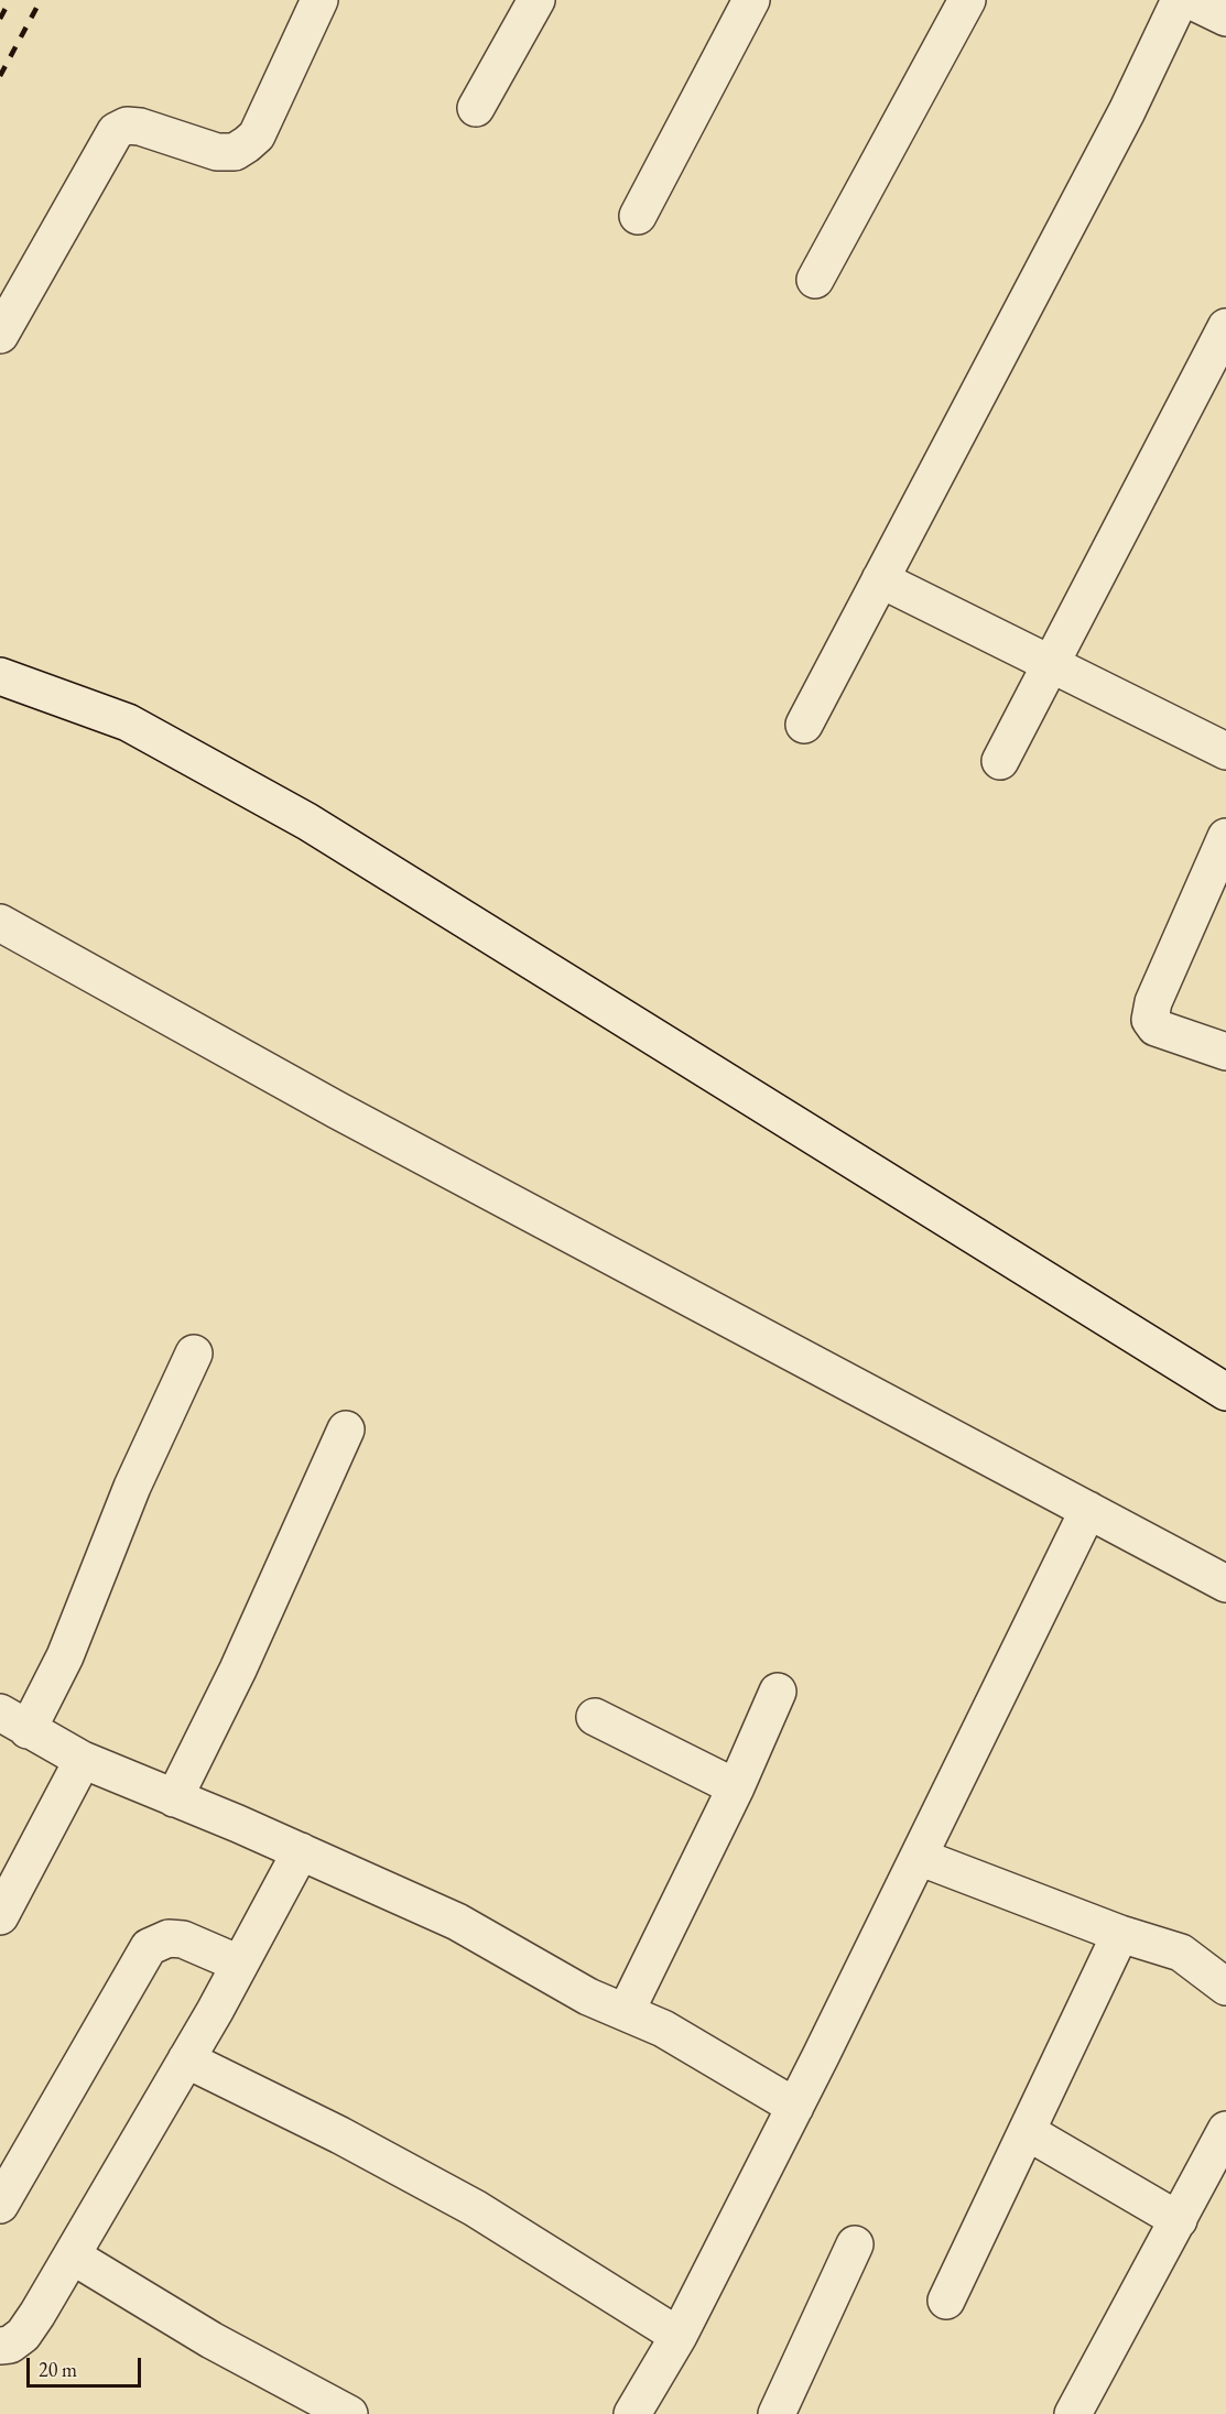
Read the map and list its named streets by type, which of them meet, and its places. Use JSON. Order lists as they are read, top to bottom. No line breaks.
{"scale_bar":"20 m"}
